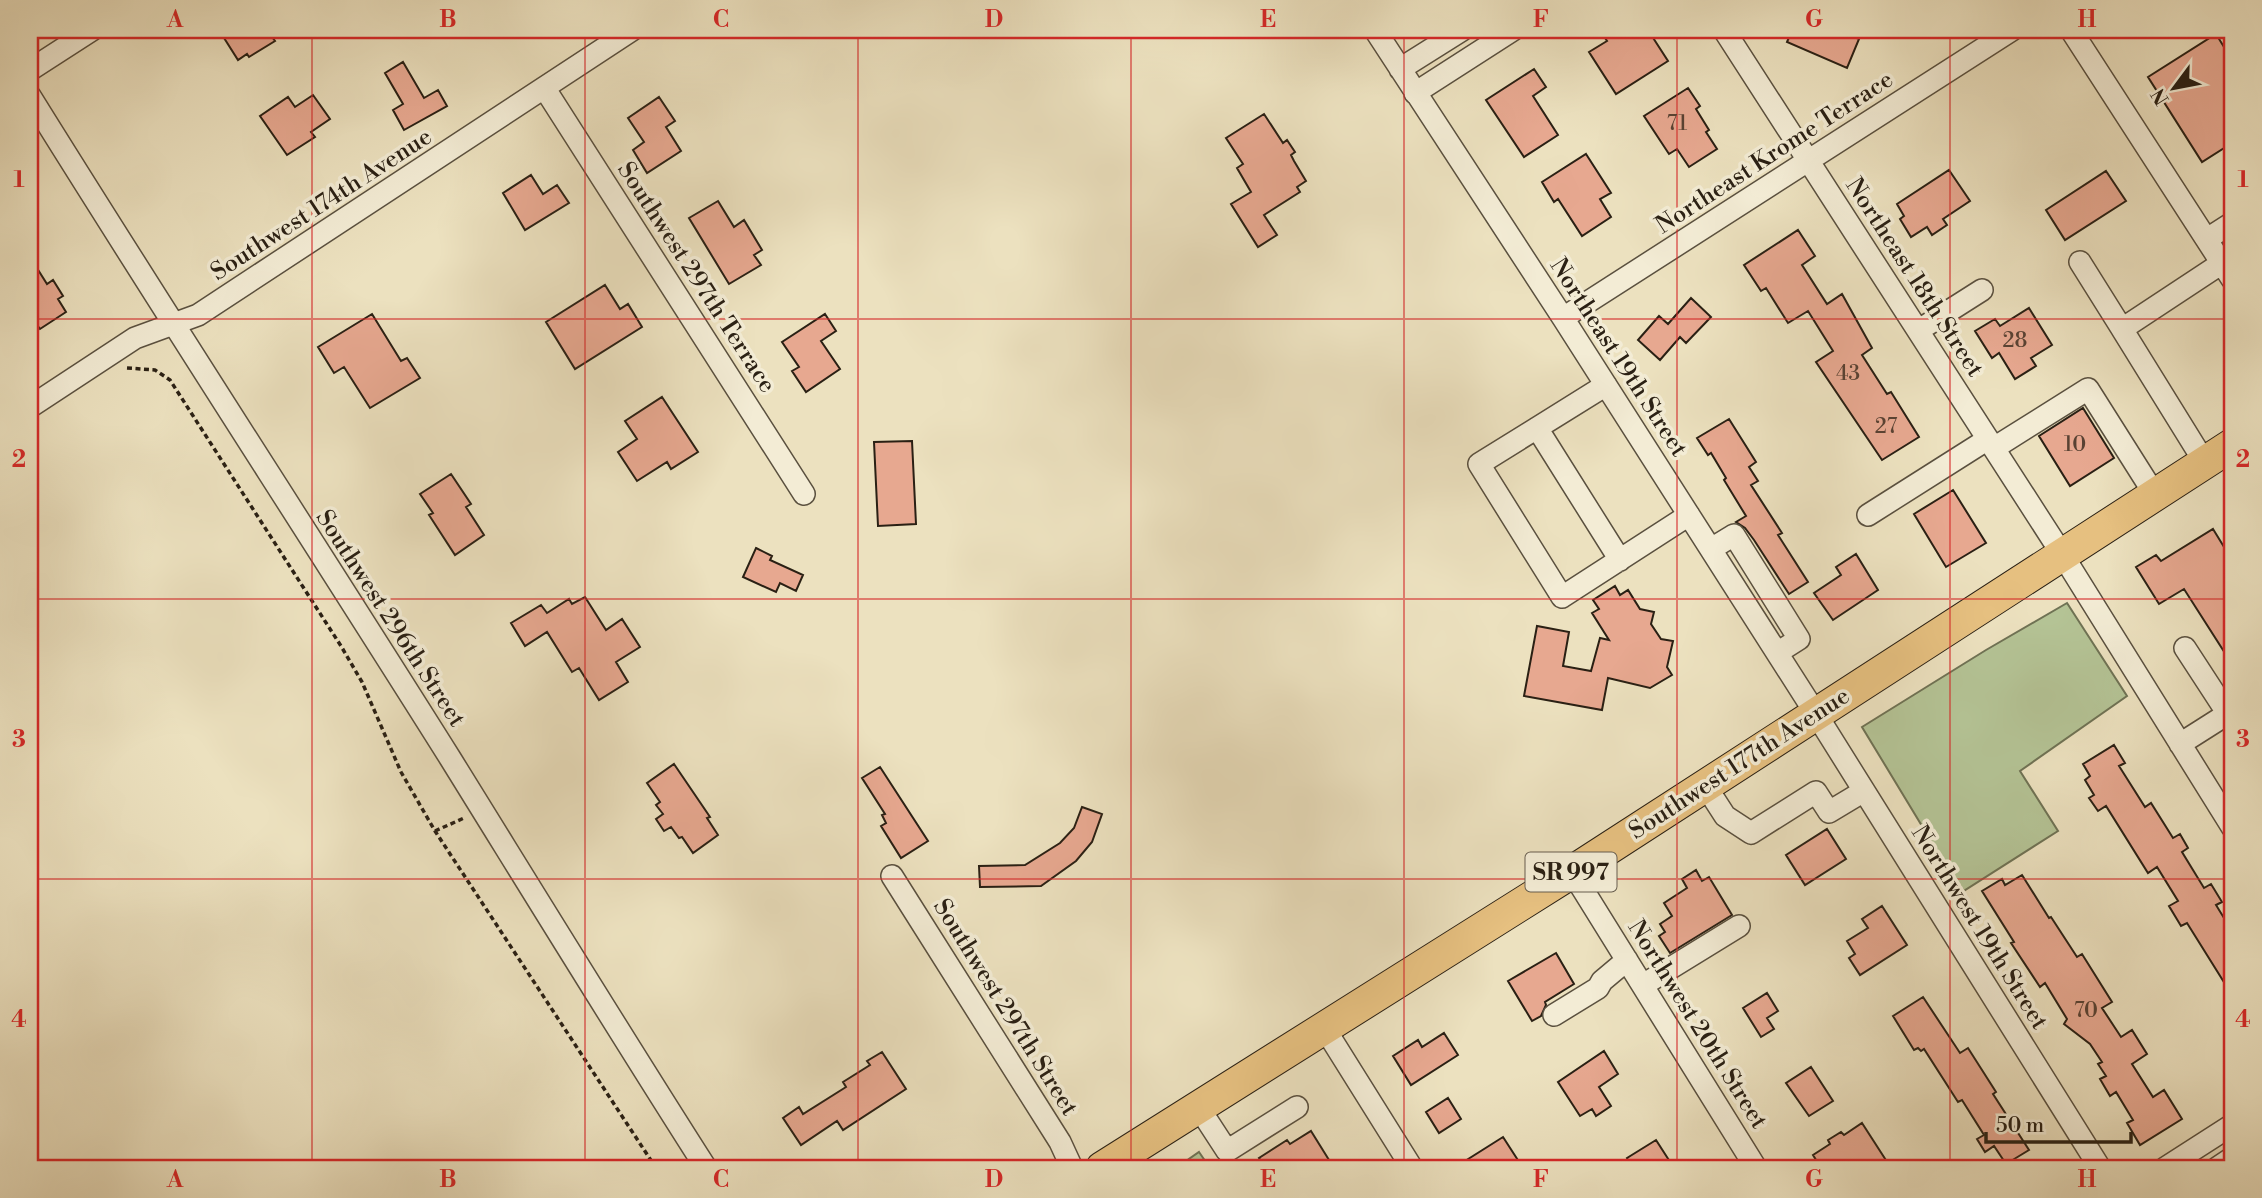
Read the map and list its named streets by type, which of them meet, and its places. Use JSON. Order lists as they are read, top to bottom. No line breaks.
{"streets":{"highway":["Southwest 177th Avenue","SR 997"],"street":["Northeast Krome Terrace","Southwest 174th Avenue","Southwest 297th Terrace","Northeast 18th Street","Northeast 19th Street","Southwest 296th Street","Northwest 19th Street","Southwest 297th Street","Northwest 20th Street"]},"crossings":[["Northeast Krome Terrace","Northeast 18th Street"],["Northeast Krome Terrace","Northeast 19th Street"],["Southwest 174th Avenue","Southwest 297th Terrace"],["Southwest 174th Avenue","Southwest 296th Street"],["Northeast 18th Street","Southwest 177th Avenue"],["Northeast 19th Street","Southwest 177th Avenue"],["Northeast 19th Street","Northwest 19th Street"],["Southwest 177th Avenue","Northwest 19th Street"],["Southwest 177th Avenue","Northwest 20th Street"]],"house_numbers":["71","28","43","27","10","70"],"scale_bar":"50 m","north":"bottom left","grid":{"columns":["A","B","C","D","E","F","G","H"],"rows":["1","2","3","4"]}}
